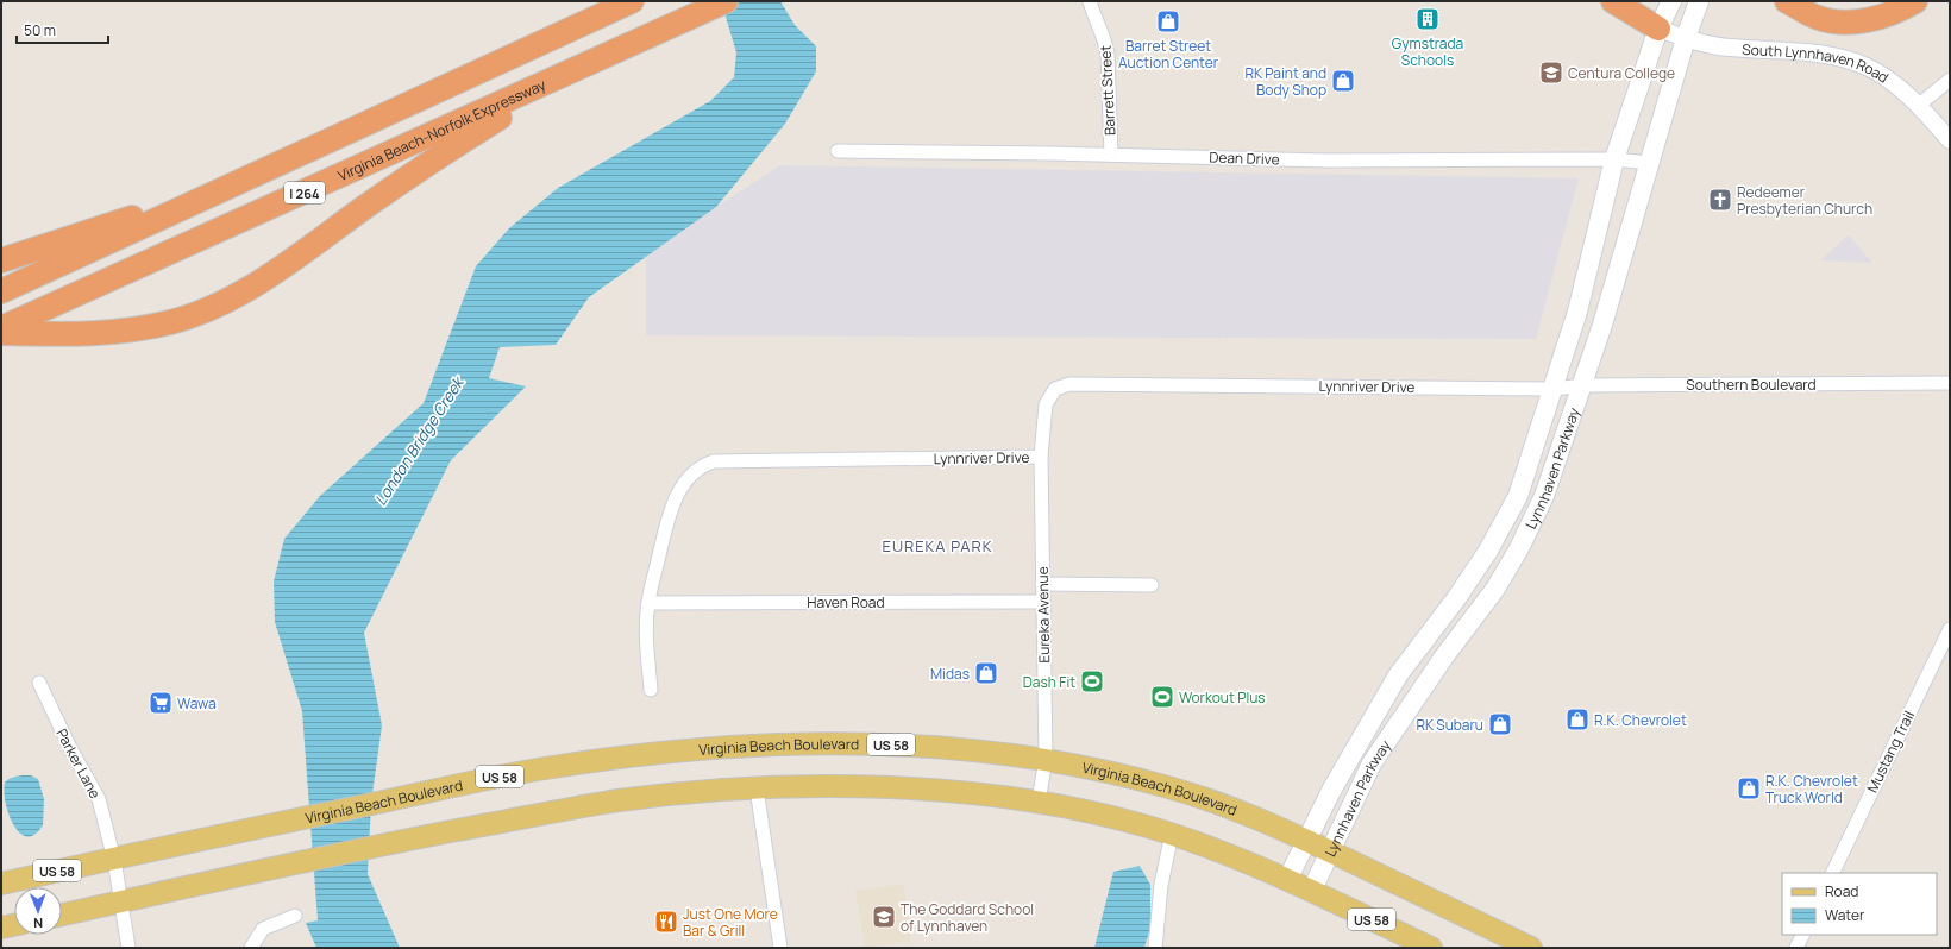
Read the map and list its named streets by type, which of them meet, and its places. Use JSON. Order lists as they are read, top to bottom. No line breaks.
{"streets":{"highway":["Virginia Beach-Norfolk Expressway","I 264"],"main road":["Lynnhaven Parkway","US 58","Virginia Beach Boulevard"],"street":["South Lynnhaven Road","Barrett Street","Dean Drive","Southern Boulevard","Lynnriver Drive","Haven Road","Eureka Avenue","Mustang Trail","Parker Lane"]},"crossings":[["South Lynnhaven Road","Lynnhaven Parkway"],["Barrett Street","Dean Drive"],["Dean Drive","Lynnhaven Parkway"],["Southern Boulevard","Lynnriver Drive"],["Southern Boulevard","Lynnhaven Parkway"],["Lynnriver Drive","Lynnhaven Parkway"],["Lynnriver Drive","Haven Road"],["Lynnriver Drive","Eureka Avenue"],["Lynnhaven Parkway","US 58"],["Lynnhaven Parkway","Virginia Beach Boulevard"],["Haven Road","Eureka Avenue"],["Eureka Avenue","US 58"],["Eureka Avenue","Virginia Beach Boulevard"],["US 58","Parker Lane"],["Virginia Beach Boulevard","Parker Lane"]],"districts":["EUREKA PARK"],"water":["London Bridge Creek"],"places":{"building":["Gymstrada Schools"],"shop":["Barret Street Auction Center","RK Paint and Body Shop","Midas","R.K. Chevrolet","RK Subaru","R.K. Chevrolet Truck World"],"school or university":["Centura College","The Goddard School of Lynnhaven"],"church":["Redeemer Presbyterian Church"],"sports":["Dash Fit","Workout Plus"],"supermarket":["Wawa"],"restaurant":["Just One More Bar & Grill"]},"legend":["Road","Water"],"scale_bar":"50 m","north":"bottom"}
